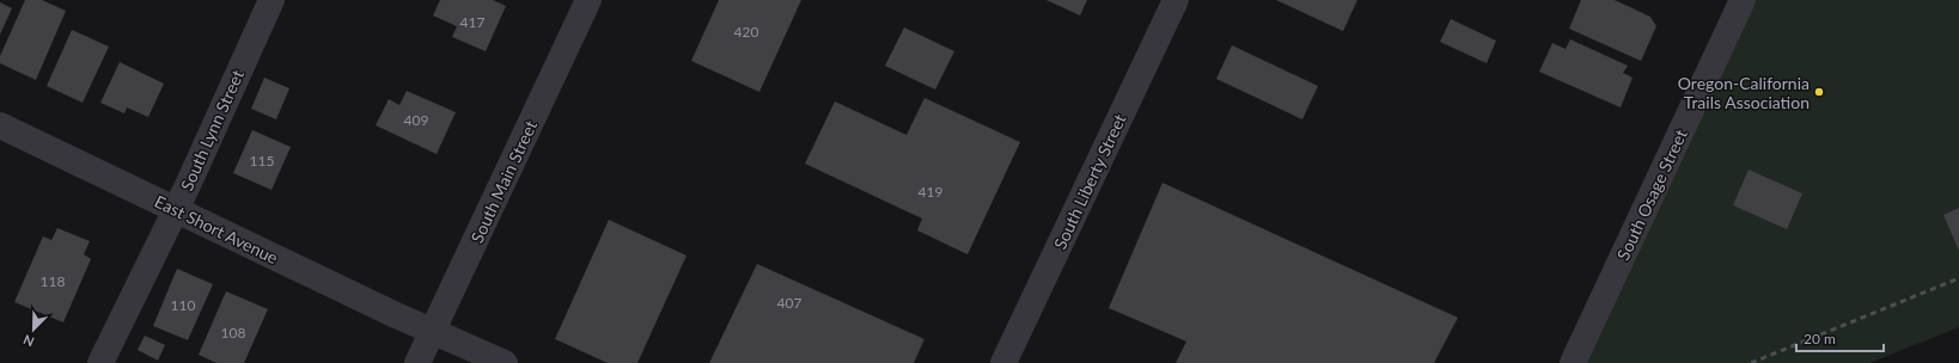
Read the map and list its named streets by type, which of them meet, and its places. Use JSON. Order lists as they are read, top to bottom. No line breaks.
{"streets":{"street":["South Lynn Street","South Main Street","South Liberty Street","South Osage Street","East Short Avenue"]},"crossings":[["South Lynn Street","East Short Avenue"],["South Main Street","East Short Avenue"]],"places":["Oregon-California Trails Association"],"house_numbers":["417","420","409","115","419","118","407","110","108"],"scale_bar":"20 m","north":"bottom left"}
